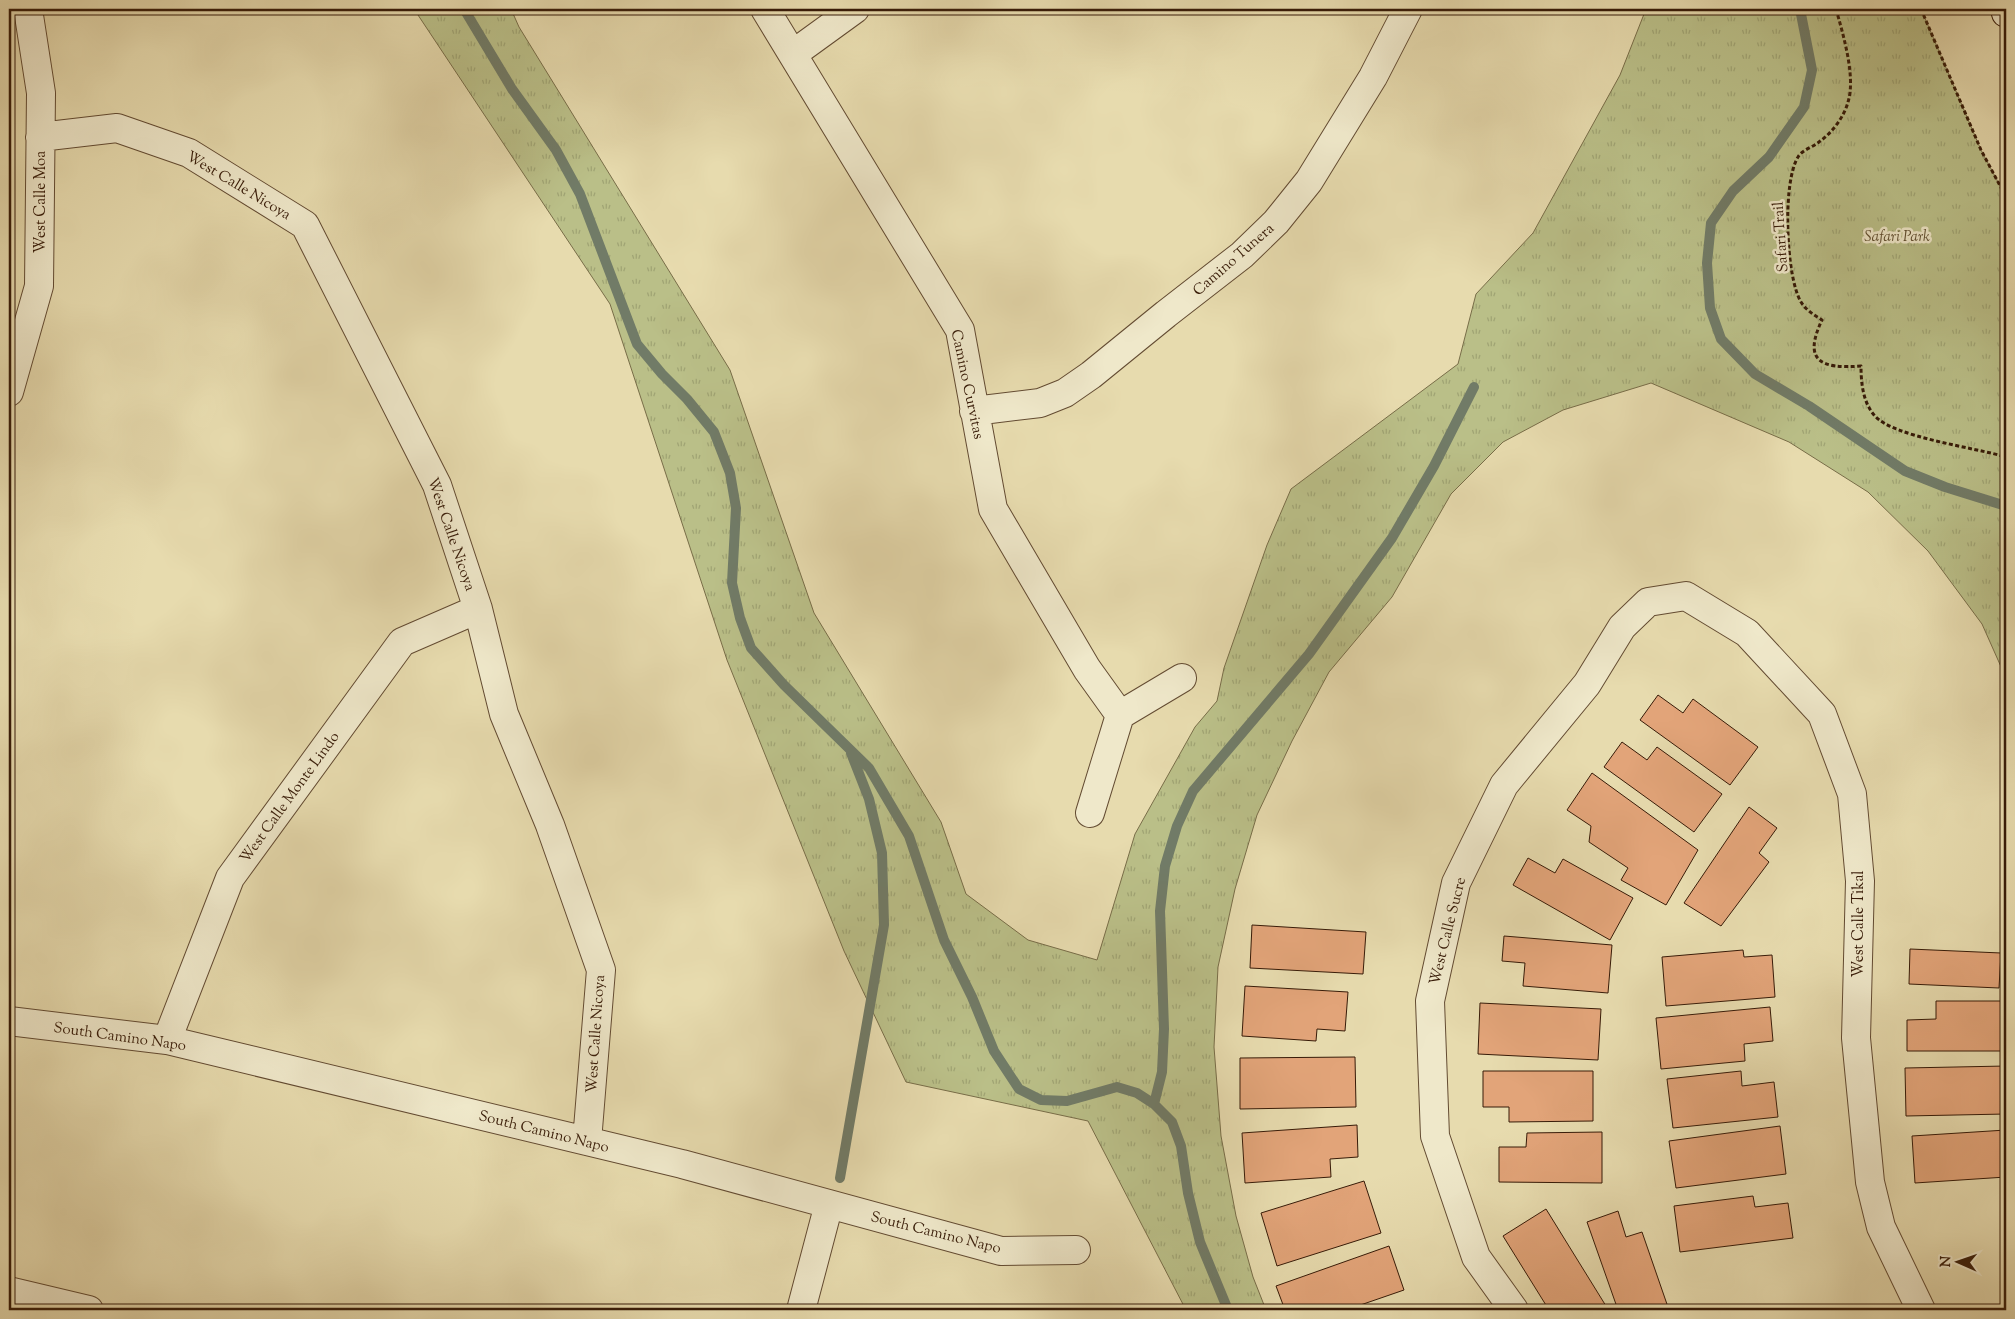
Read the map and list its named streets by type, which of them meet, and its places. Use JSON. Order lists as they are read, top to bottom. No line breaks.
{"streets":{"street":["West Calle Nicoya","West Calle Moa","Camino Tunera","Camino Curvitas","West Calle Monte Lindo","West Calle Tikal","West Calle Sucre","South Camino Napo"],"path":["Safari Trail"]},"crossings":[["West Calle Nicoya","West Calle Moa"],["West Calle Nicoya","West Calle Monte Lindo"],["West Calle Nicoya","South Camino Napo"],["Camino Tunera","Camino Curvitas"],["West Calle Monte Lindo","South Camino Napo"],["West Calle Tikal","West Calle Sucre"]],"parks":["Safari Park"],"north":"left"}
